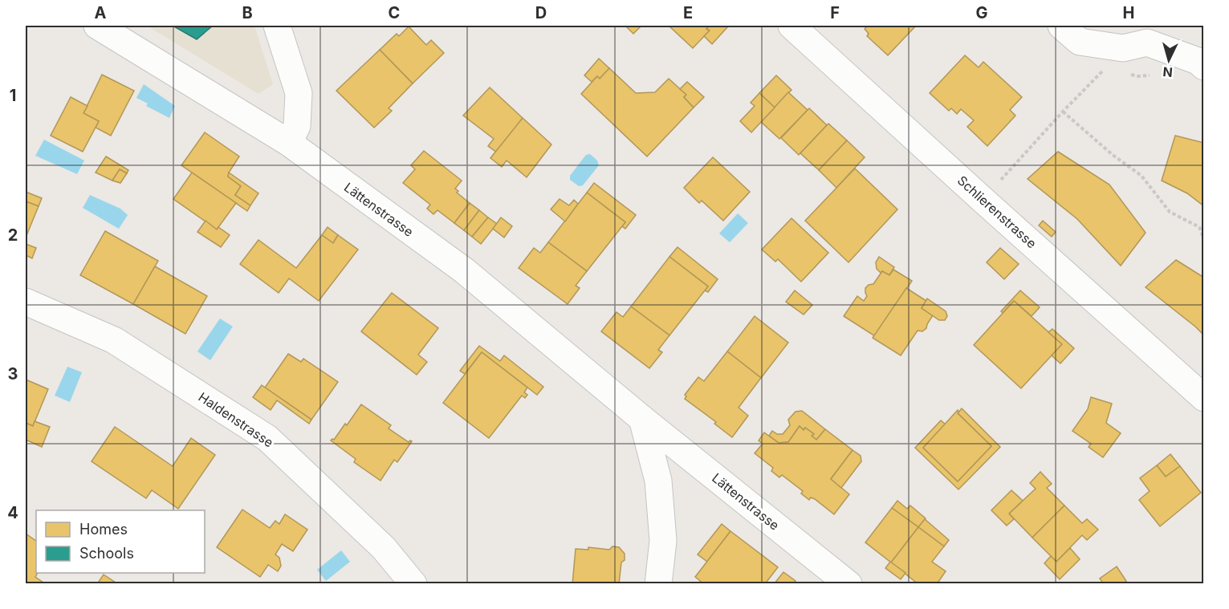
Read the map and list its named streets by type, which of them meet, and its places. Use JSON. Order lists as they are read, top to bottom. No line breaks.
{"streets":{"street":["Lättenstrasse","Schlierenstrasse","Haldenstrasse"]},"legend":["Homes","Schools"],"north":"bottom","grid":{"columns":["A","B","C","D","E","F","G","H"],"rows":["1","2","3","4"]}}
